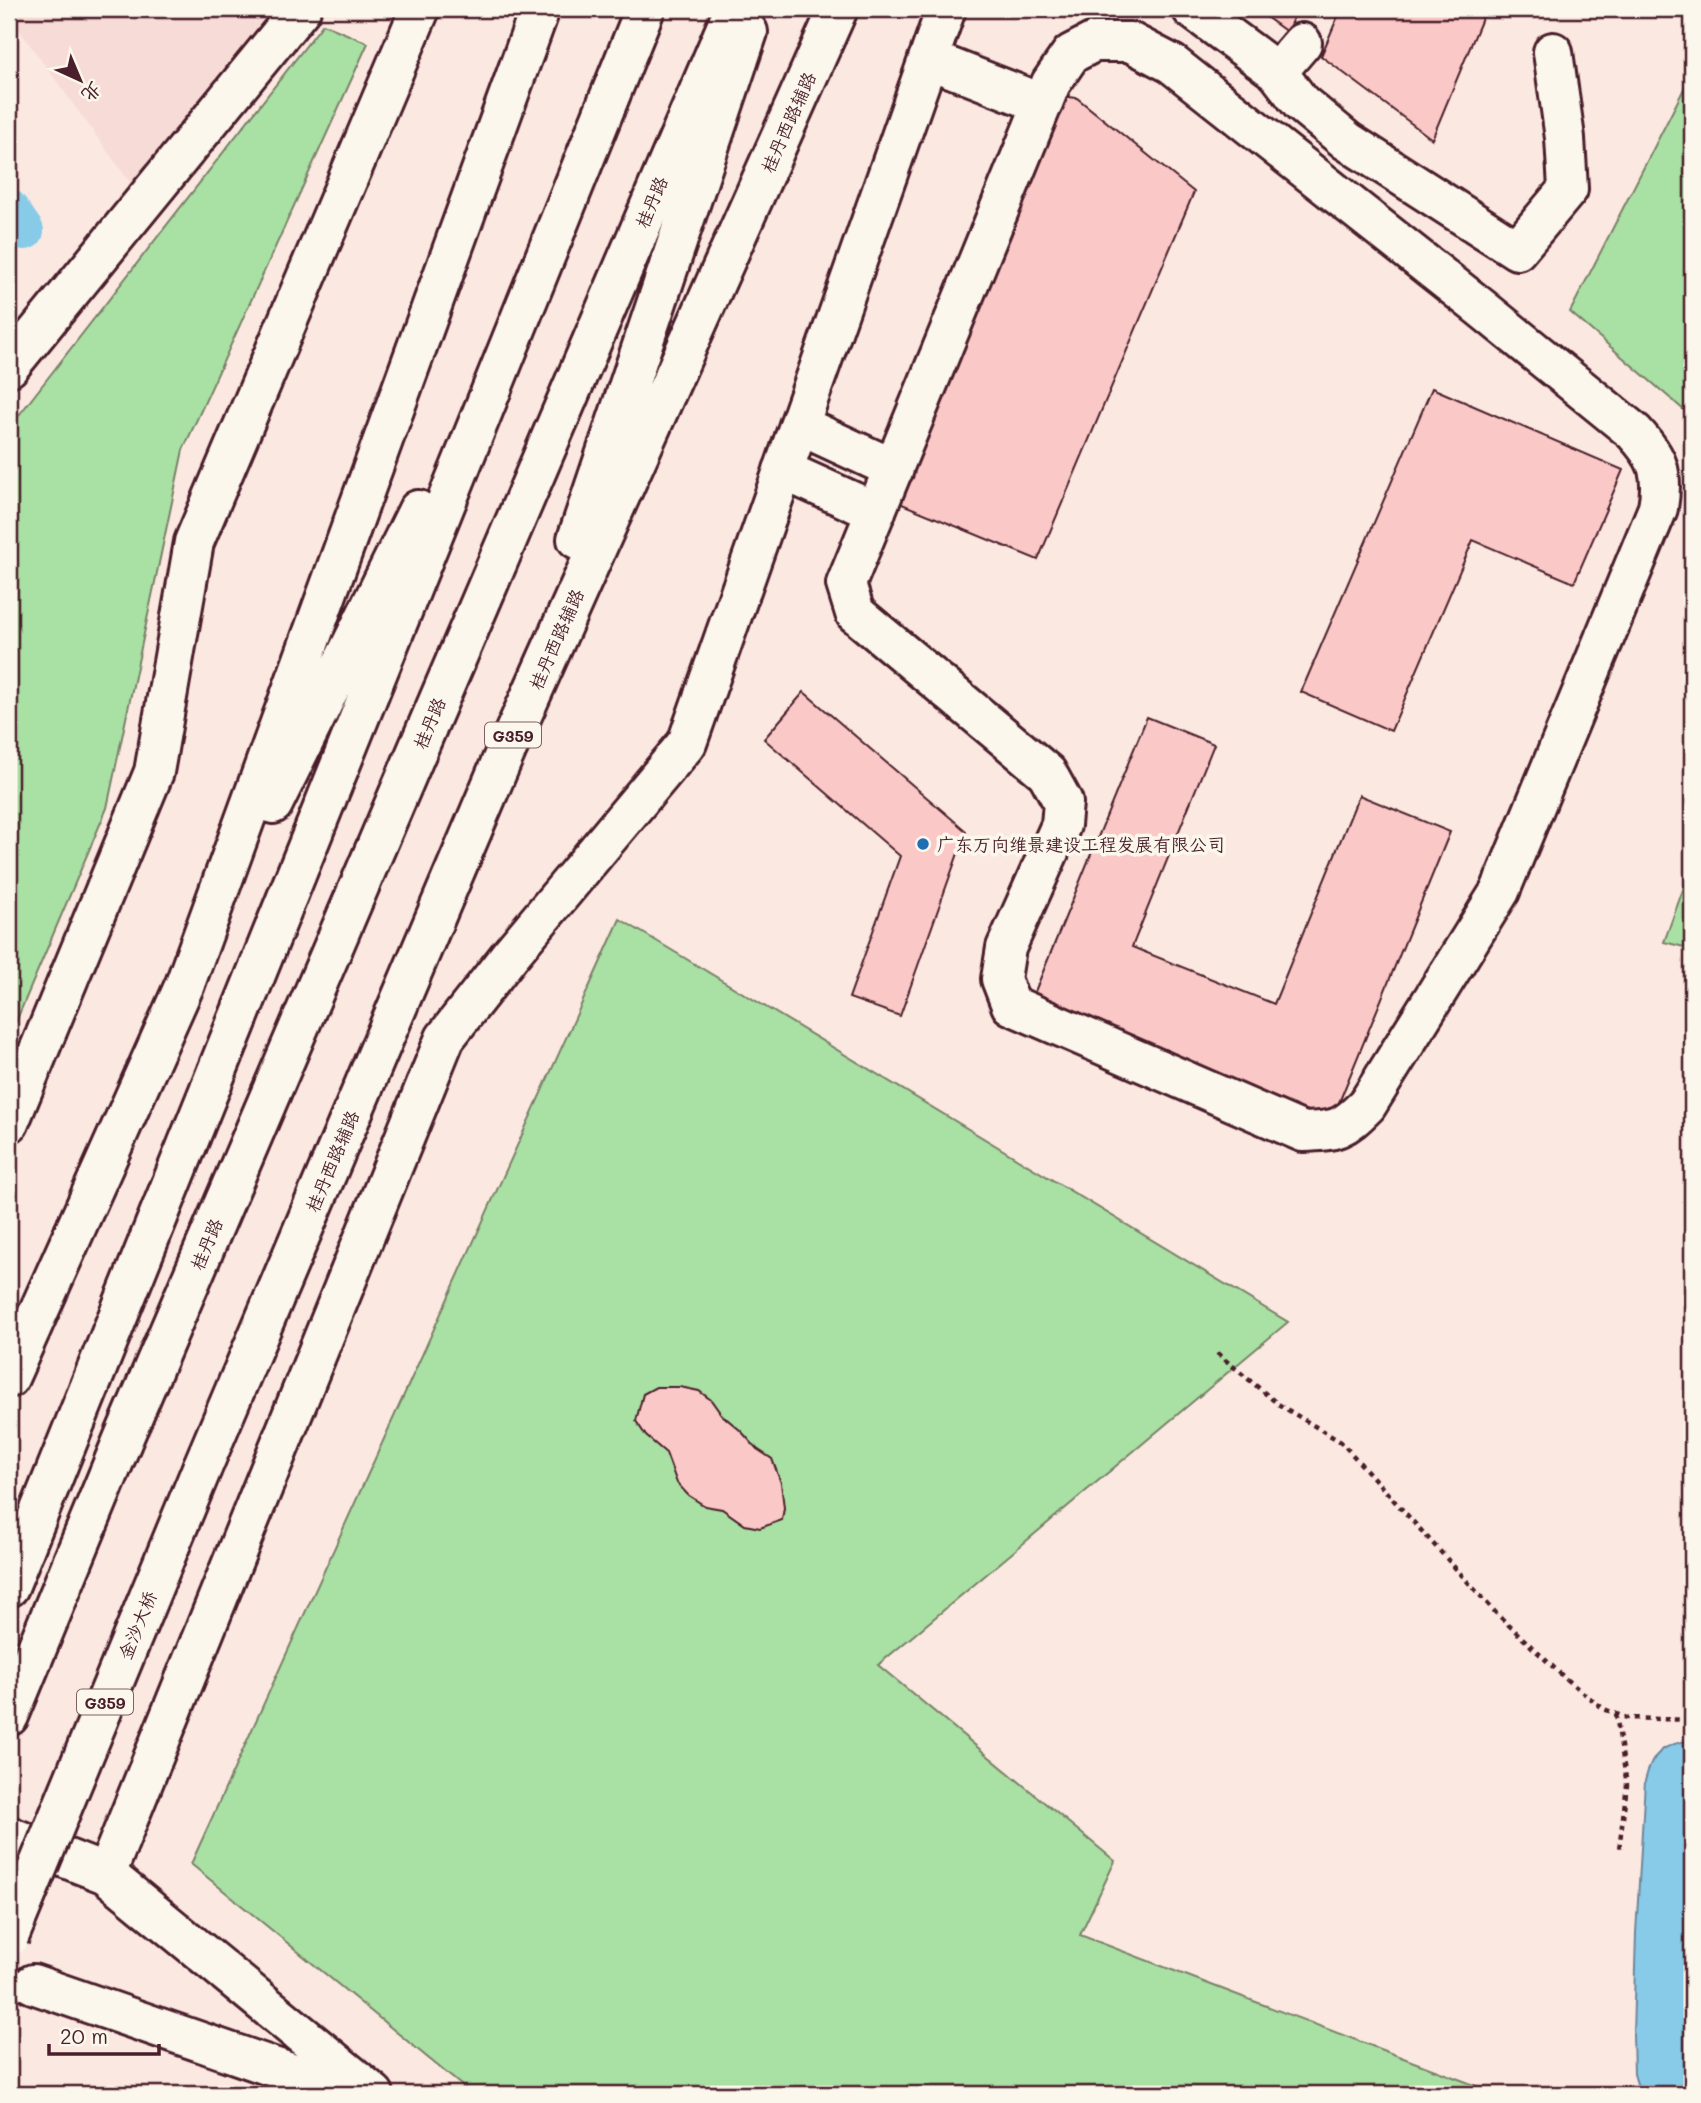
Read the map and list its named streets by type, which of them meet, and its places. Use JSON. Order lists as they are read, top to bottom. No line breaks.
{"streets":{"main road":["桂丹西路辅路","桂丹路","G359","金沙大桥"]},"crossings":[["桂丹西路辅路","金沙大桥"]],"places":["广东万向维景建设工程发展有限公司"],"scale_bar":"20 m","north":"bottom right"}
